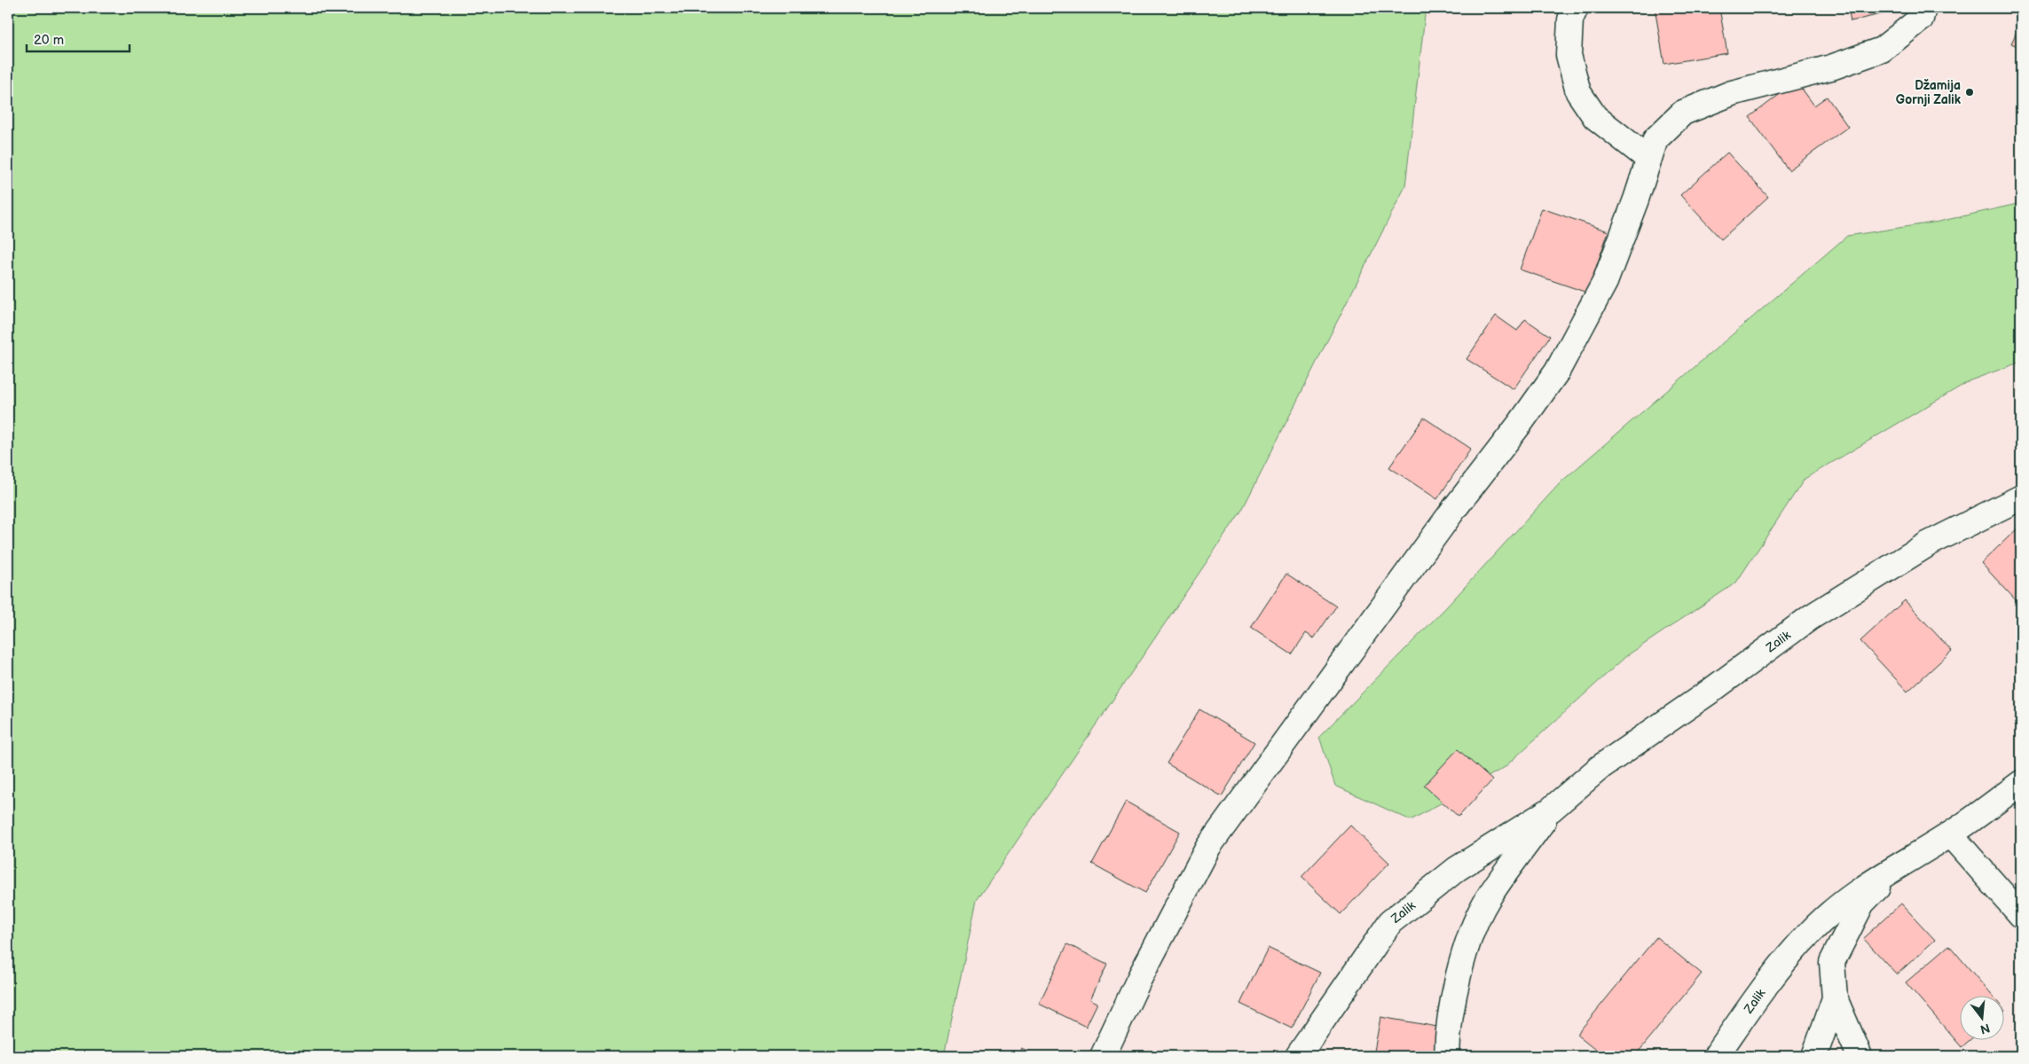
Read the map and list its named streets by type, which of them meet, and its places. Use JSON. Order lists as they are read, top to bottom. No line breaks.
{"streets":{"street":["Zalik"]},"places":["Džamija Gornji Zalik"],"scale_bar":"20 m","north":"bottom"}
